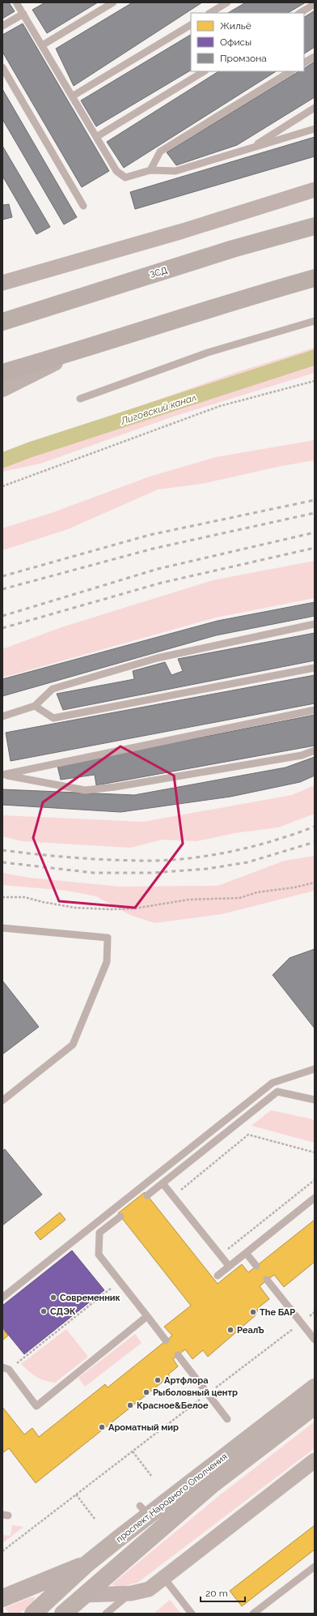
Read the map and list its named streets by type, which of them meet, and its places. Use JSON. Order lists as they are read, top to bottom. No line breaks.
{"streets":{"highway":["ЗСД"],"main road":["проспект Народного Ополчения"]},"water":["Лиговский канал"],"places":["Современник","СДЭК","The БАР","РеалЪ","Артфлора","Рыболовный центр","Красное&Белое","Ароматный мир"],"legend":["Жильё","Офисы","Промзона"],"scale_bar":"20 m"}
